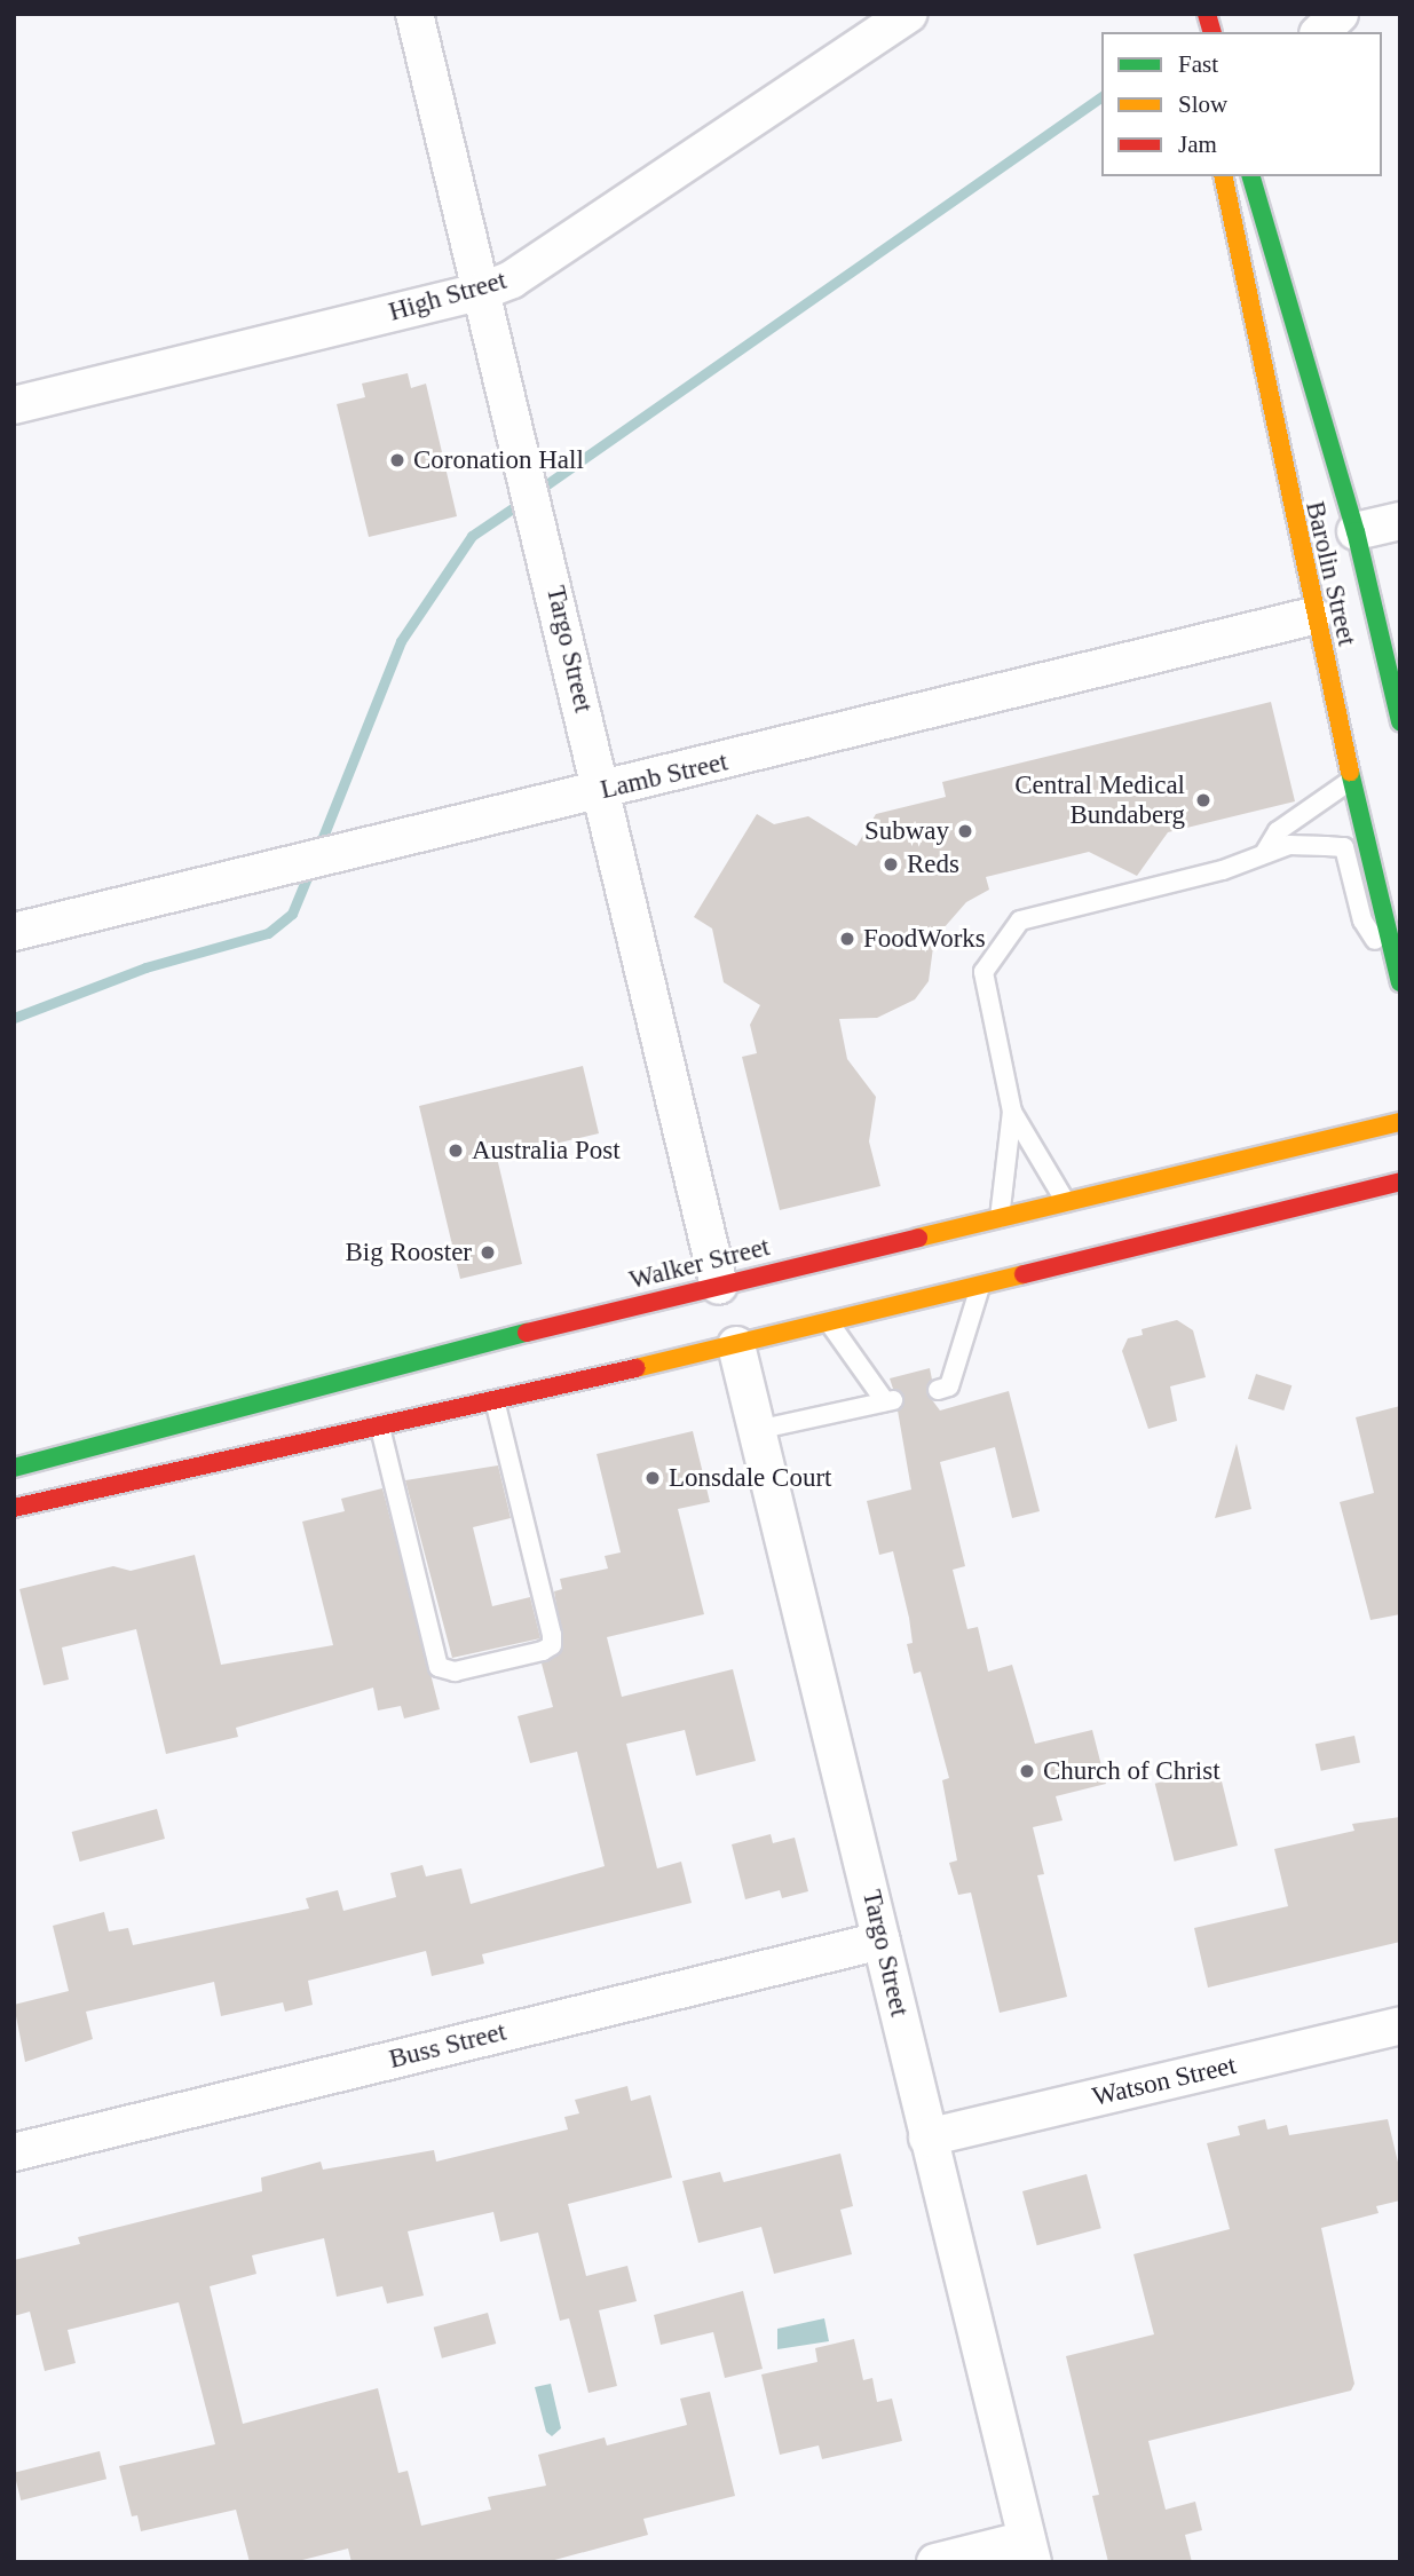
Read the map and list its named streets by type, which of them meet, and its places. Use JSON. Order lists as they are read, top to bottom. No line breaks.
{"streets":{"main road":["Barolin Street","Walker Street"],"street":["High Street","Targo Street","Lamb Street","Buss Street","Watson Street"]},"crossings":[["High Street","Targo Street"],["Barolin Street","Lamb Street"],["Targo Street","Lamb Street"],["Targo Street","Walker Street"],["Targo Street","Buss Street"],["Targo Street","Watson Street"]],"places":["Coronation Hall","Central Medical Bundaberg","Subway","Reds","FoodWorks","Australia Post","Big Rooster","Lonsdale Court","Church of Christ"],"legend":["Fast","Slow","Jam"]}
